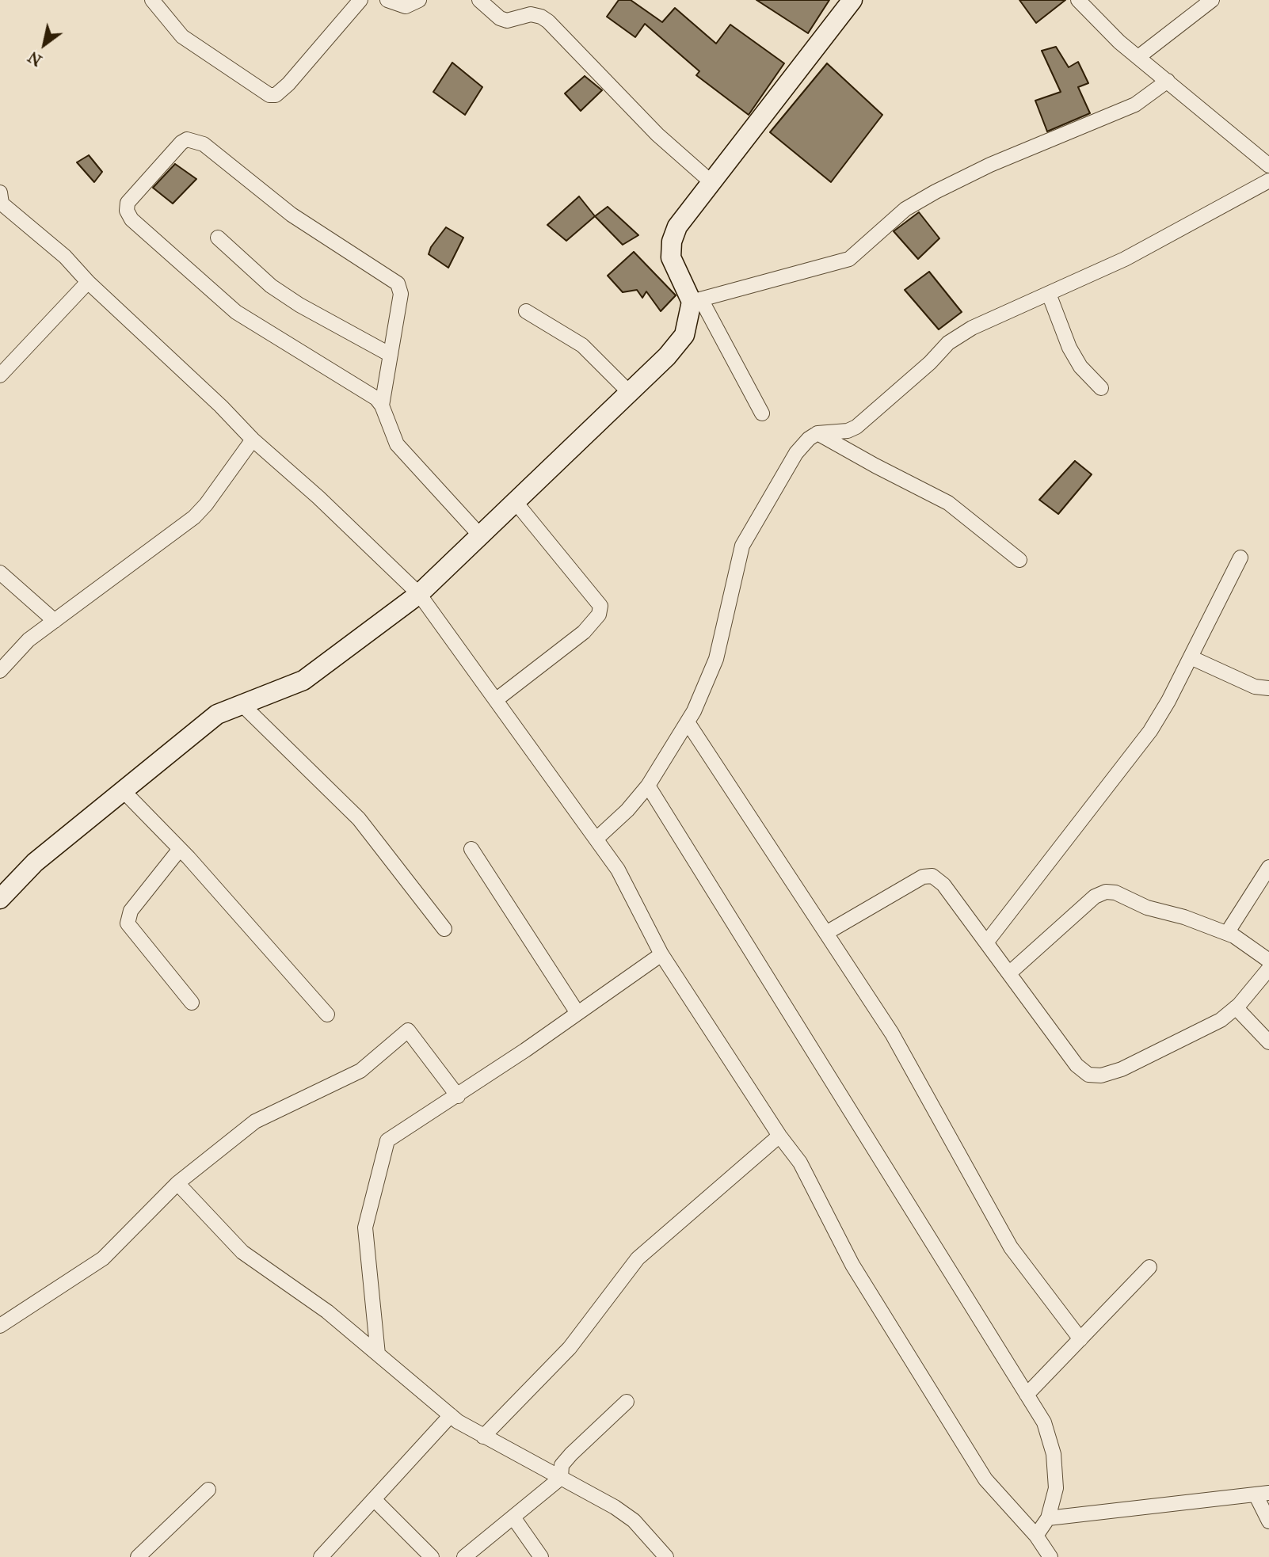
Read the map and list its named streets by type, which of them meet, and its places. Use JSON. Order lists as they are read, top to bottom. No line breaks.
{"north":"bottom left"}
